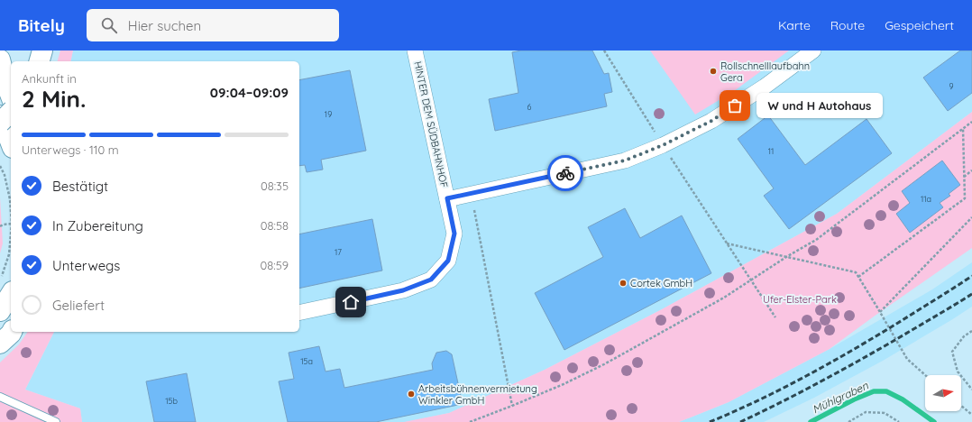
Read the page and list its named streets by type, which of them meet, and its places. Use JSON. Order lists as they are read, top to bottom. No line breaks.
{"streets":{"street":["HINTER DEM SÜDBAHNHOF"]},"water":["Mühlgraben"],"parks":["Ufer-Elster-Park"],"places":["Rollschnelllaufbahn Gera","W und H Autohaus","Cortek GmbH","Arbeitsbühnenvermietung Winkler GmbH"],"house_numbers":["9","6","19","11","11a","17","15a","15b"],"north":"right","page":{"header":"Bitely","search":"Hier suchen","nav":["Karte","Route","Gespeichert"],"heading":["2 Min.","Ankunft in","09:04–09:09"],"bubble":"W und H Autohaus","bar":"Unterwegs · 110 m","list":[["Bestätigt","08:35"],["In Zubereitung","08:58"],["Unterwegs","08:59"],"Geliefert"]}}
